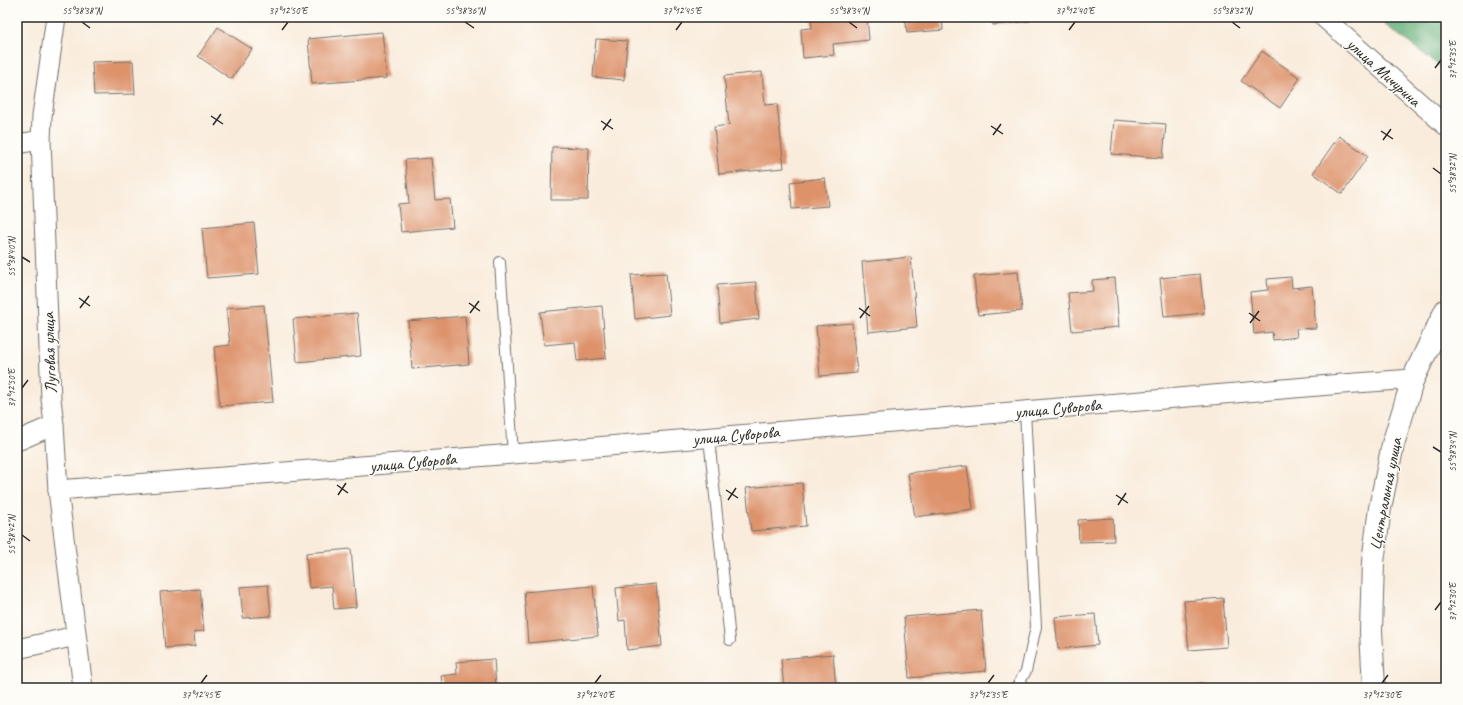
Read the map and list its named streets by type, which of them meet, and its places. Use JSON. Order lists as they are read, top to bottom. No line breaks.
{"streets":{"street":["улица Мичурина","Луговая улица","улица Суворова","Центральная улица"]},"crossings":[["Луговая улица","улица Суворова"],["улица Суворова","Центральная улица"]],"coordinates":["55°38'38\"N","37°12'50\"E","55°38'36\"N","37°12'45\"E","55°38'34\"N","37°12'40\"E","55°38'32\"N","37°12'35\"E","55°38'40\"N","55°38'42\"N","37°12'30\"E"]}
